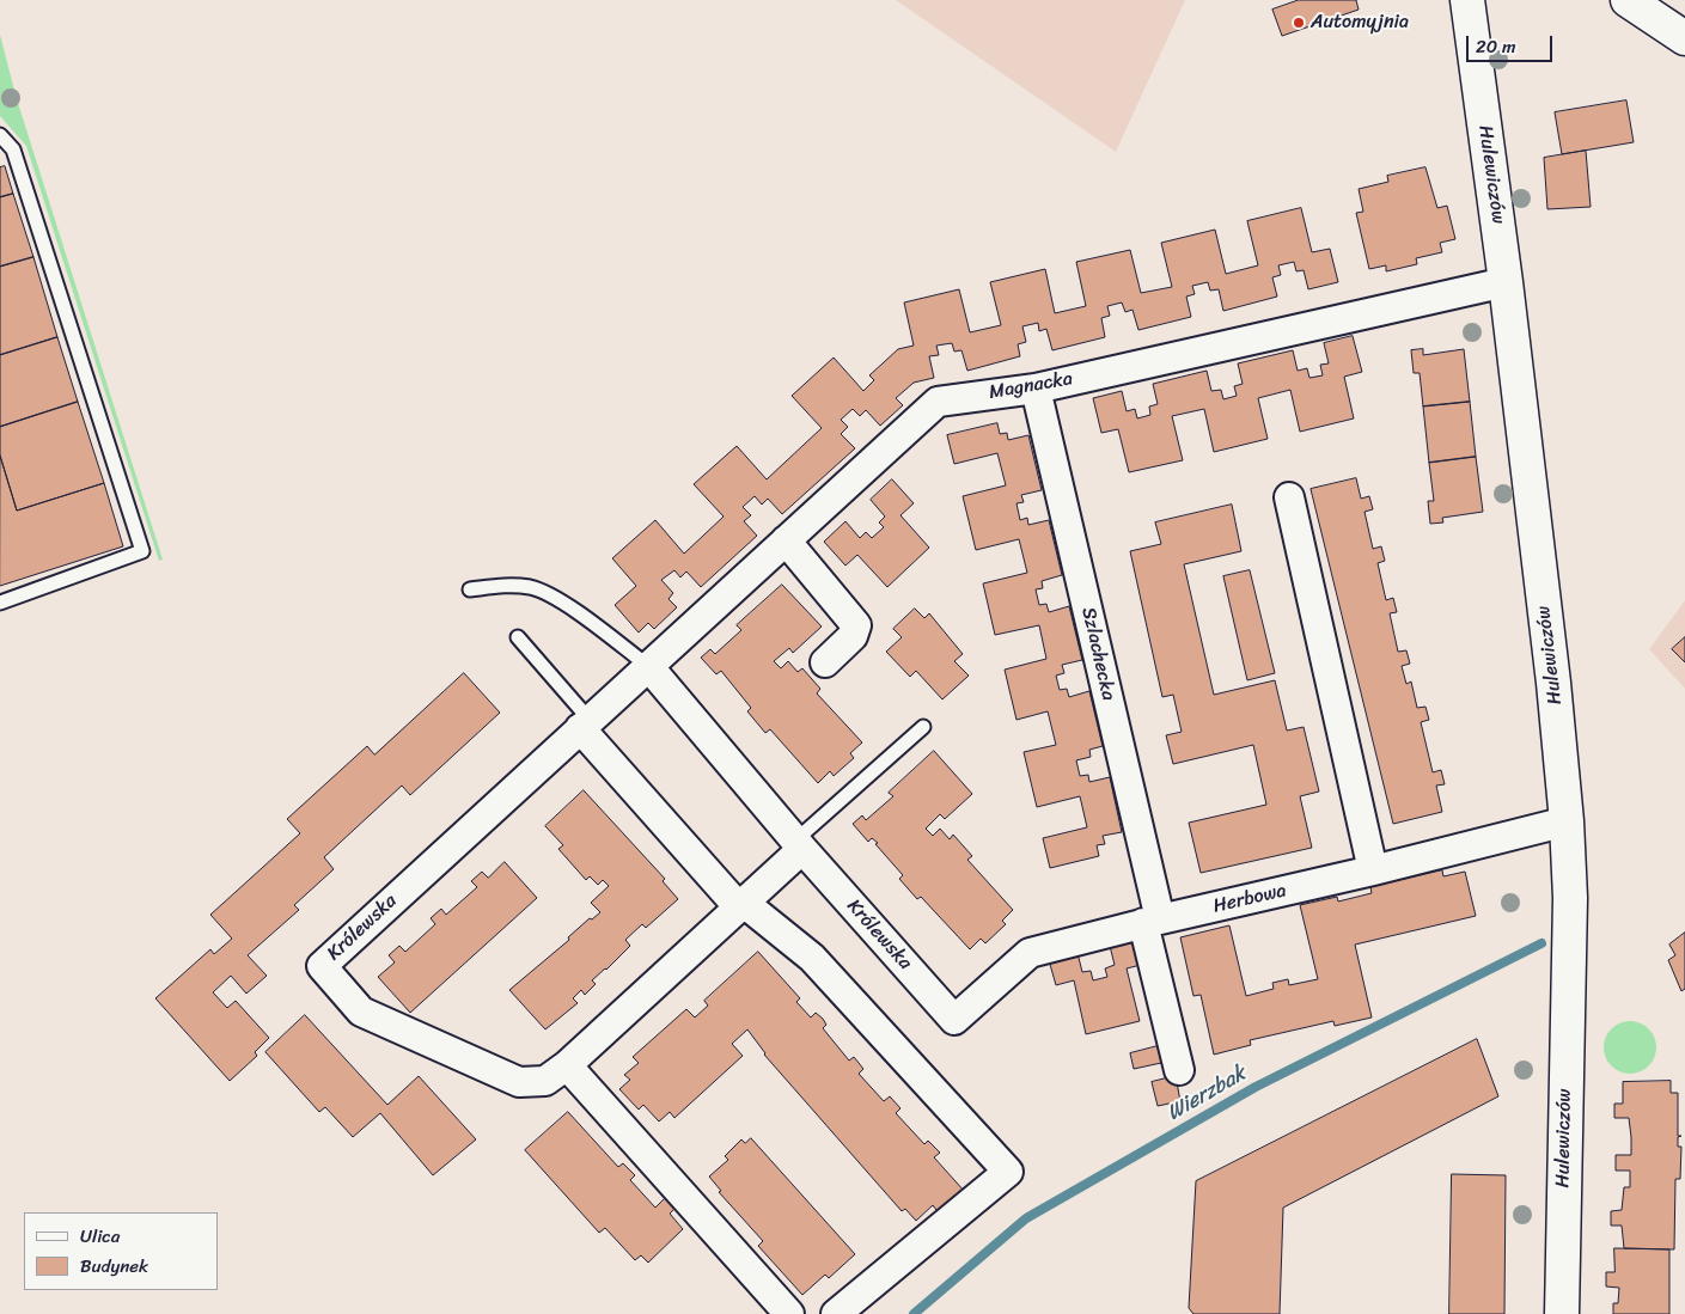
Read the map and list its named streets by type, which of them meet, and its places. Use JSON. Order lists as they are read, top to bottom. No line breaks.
{"streets":{"street":["Hulewiczów","Magnacka","Szlachecka","Herbowa","Królewska"]},"crossings":[["Hulewiczów","Magnacka"],["Hulewiczów","Herbowa"],["Magnacka","Szlachecka"],["Magnacka","Królewska"],["Szlachecka","Herbowa"],["Herbowa","Królewska"]],"water":["Wierzbak"],"places":["Automyjnia"],"legend":["Ulica","Budynek"],"scale_bar":"20 m"}
